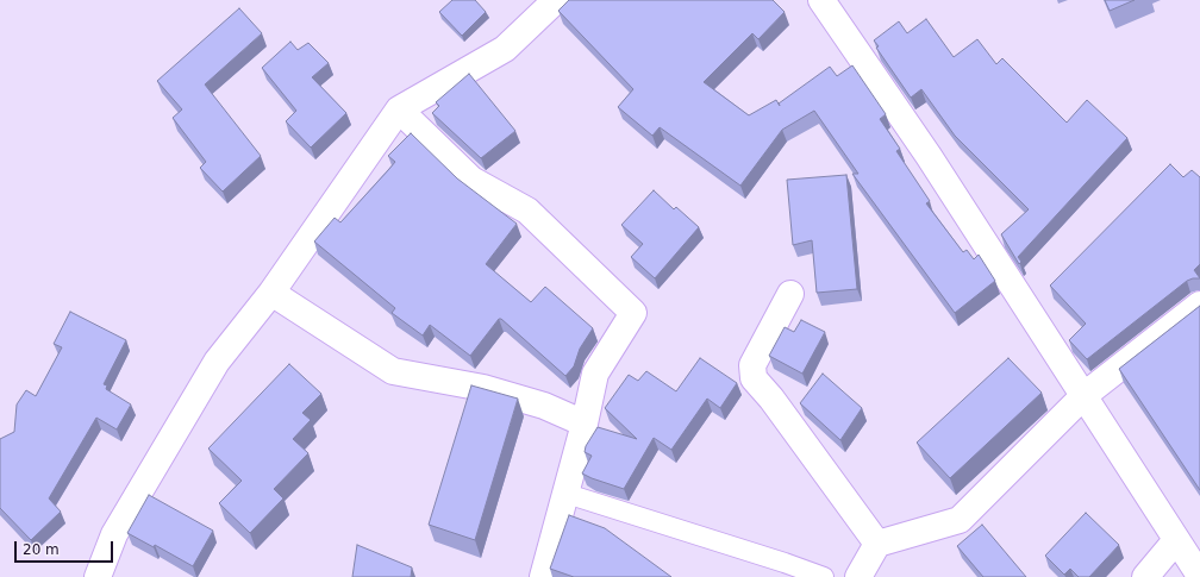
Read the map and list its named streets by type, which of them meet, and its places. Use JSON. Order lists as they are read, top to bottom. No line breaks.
{"scale_bar":"20 m"}
